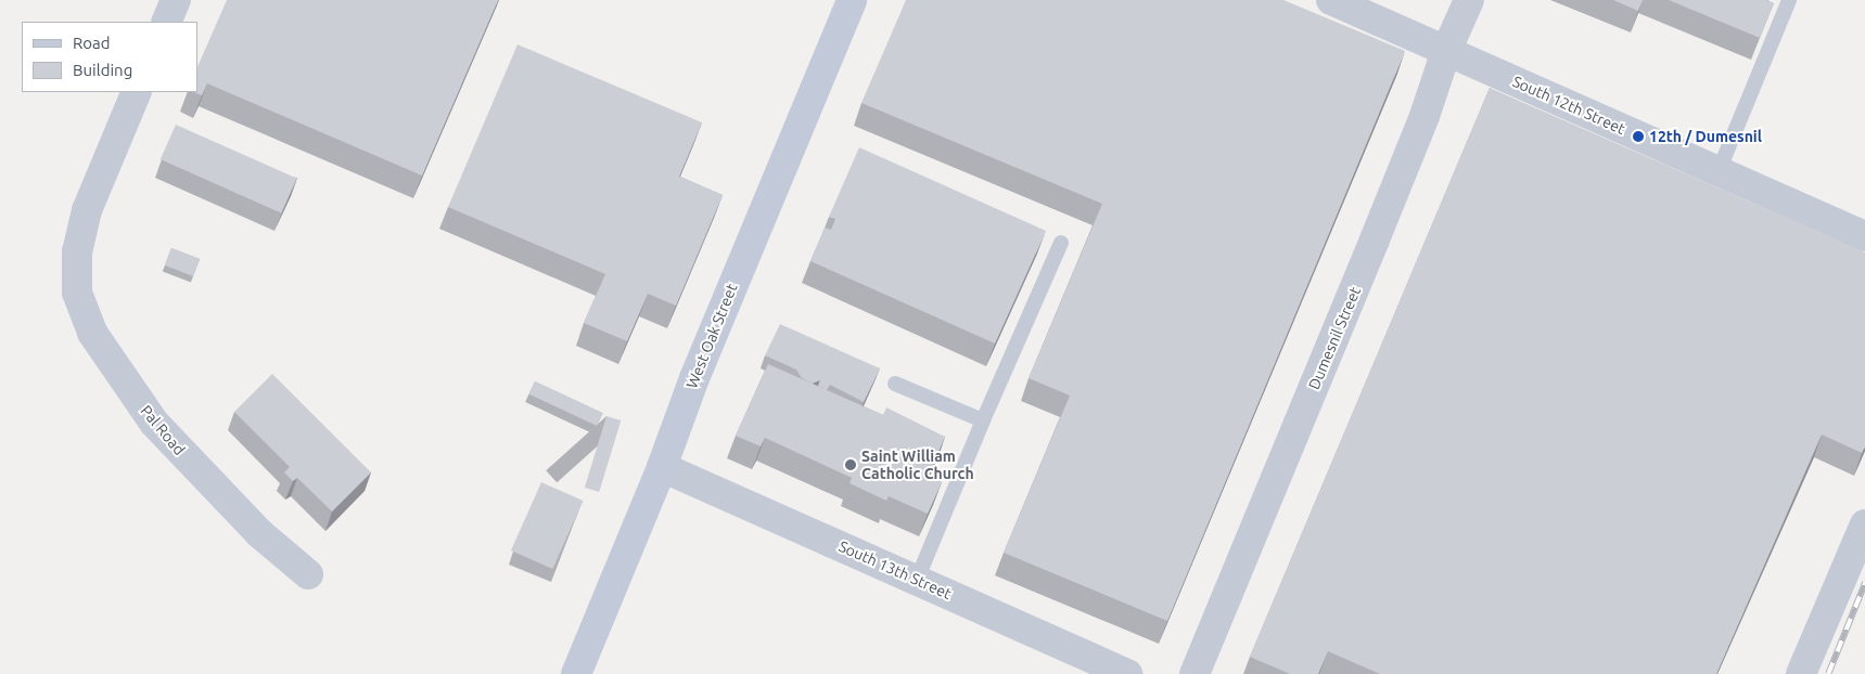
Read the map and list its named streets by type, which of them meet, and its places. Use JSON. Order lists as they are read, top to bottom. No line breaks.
{"streets":{"main road":["West Oak Street"],"street":["South 12th Street","Dumesnil Street","Pal Road","South 13th Street"]},"crossings":[["South 12th Street","Dumesnil Street"],["West Oak Street","South 13th Street"]],"places":["12th / Dumesnil","Saint William Catholic Church"],"legend":["Road","Building"]}
